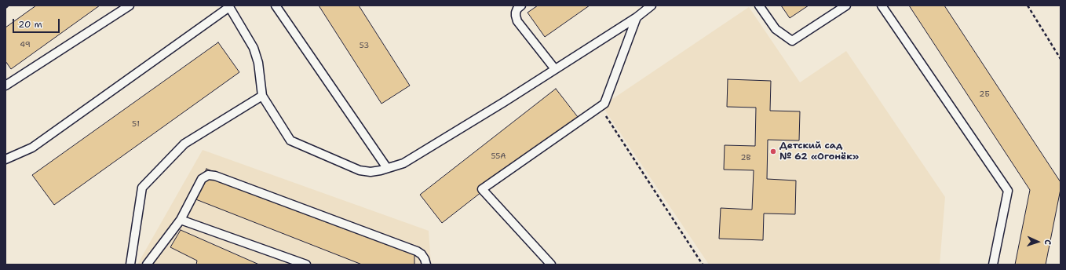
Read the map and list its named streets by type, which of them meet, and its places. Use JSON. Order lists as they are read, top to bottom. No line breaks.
{"places":["Детский сад № 62 «Огонёк»"],"house_numbers":["49","53","2Б","51","55А","2В"],"scale_bar":"20 m","north":"right"}
